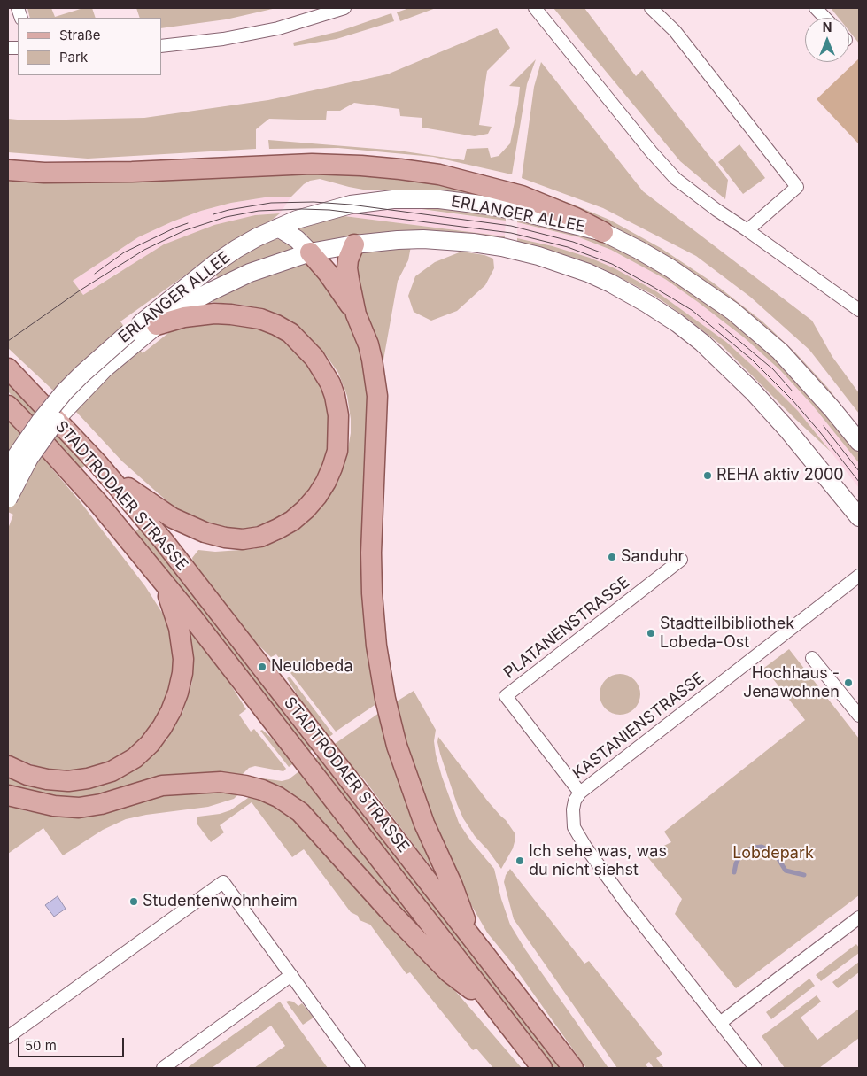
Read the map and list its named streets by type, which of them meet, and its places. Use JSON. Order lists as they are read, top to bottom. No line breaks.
{"streets":{"main road":["ERLANGER ALLEE","STADTRODAER STRASSE"],"street":["PLATANENSTRASSE","KASTANIENSTRASSE"]},"crossings":[["PLATANENSTRASSE","KASTANIENSTRASSE"]],"parks":["Lobdepark"],"places":["REHA aktiv 2000","Sanduhr","Stadtteilbibliothek Lobeda-Ost","Neulobeda","Hochhaus - Jenawohnen","Ich sehe was, was du nicht siehst","Studentenwohnheim"],"legend":["Straße","Park"],"scale_bar":"50 m","north":"top"}
